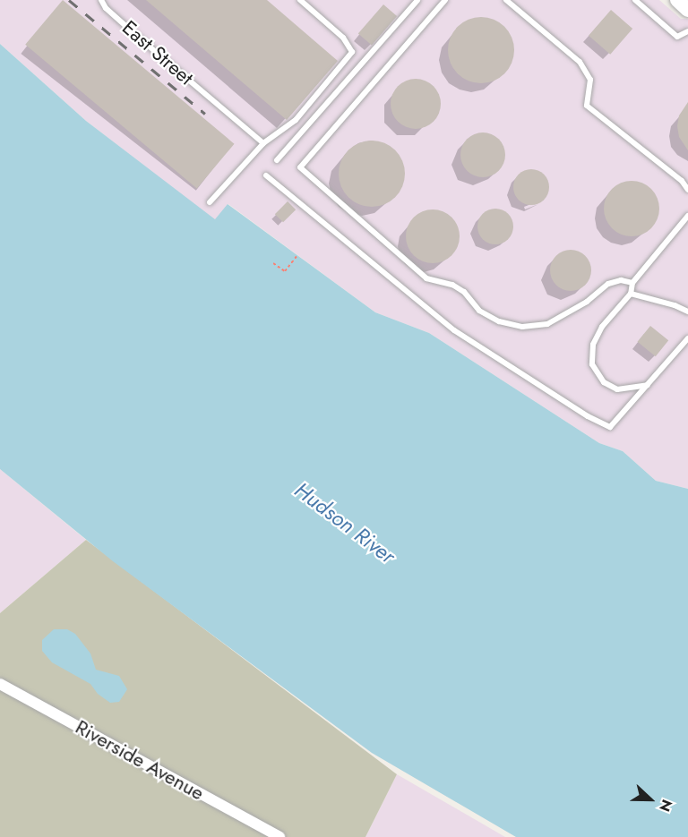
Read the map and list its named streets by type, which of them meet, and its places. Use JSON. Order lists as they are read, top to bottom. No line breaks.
{"streets":{"street":["Riverside Avenue"],"lane":["East Street"]},"water":["Hudson River"],"north":"right"}
